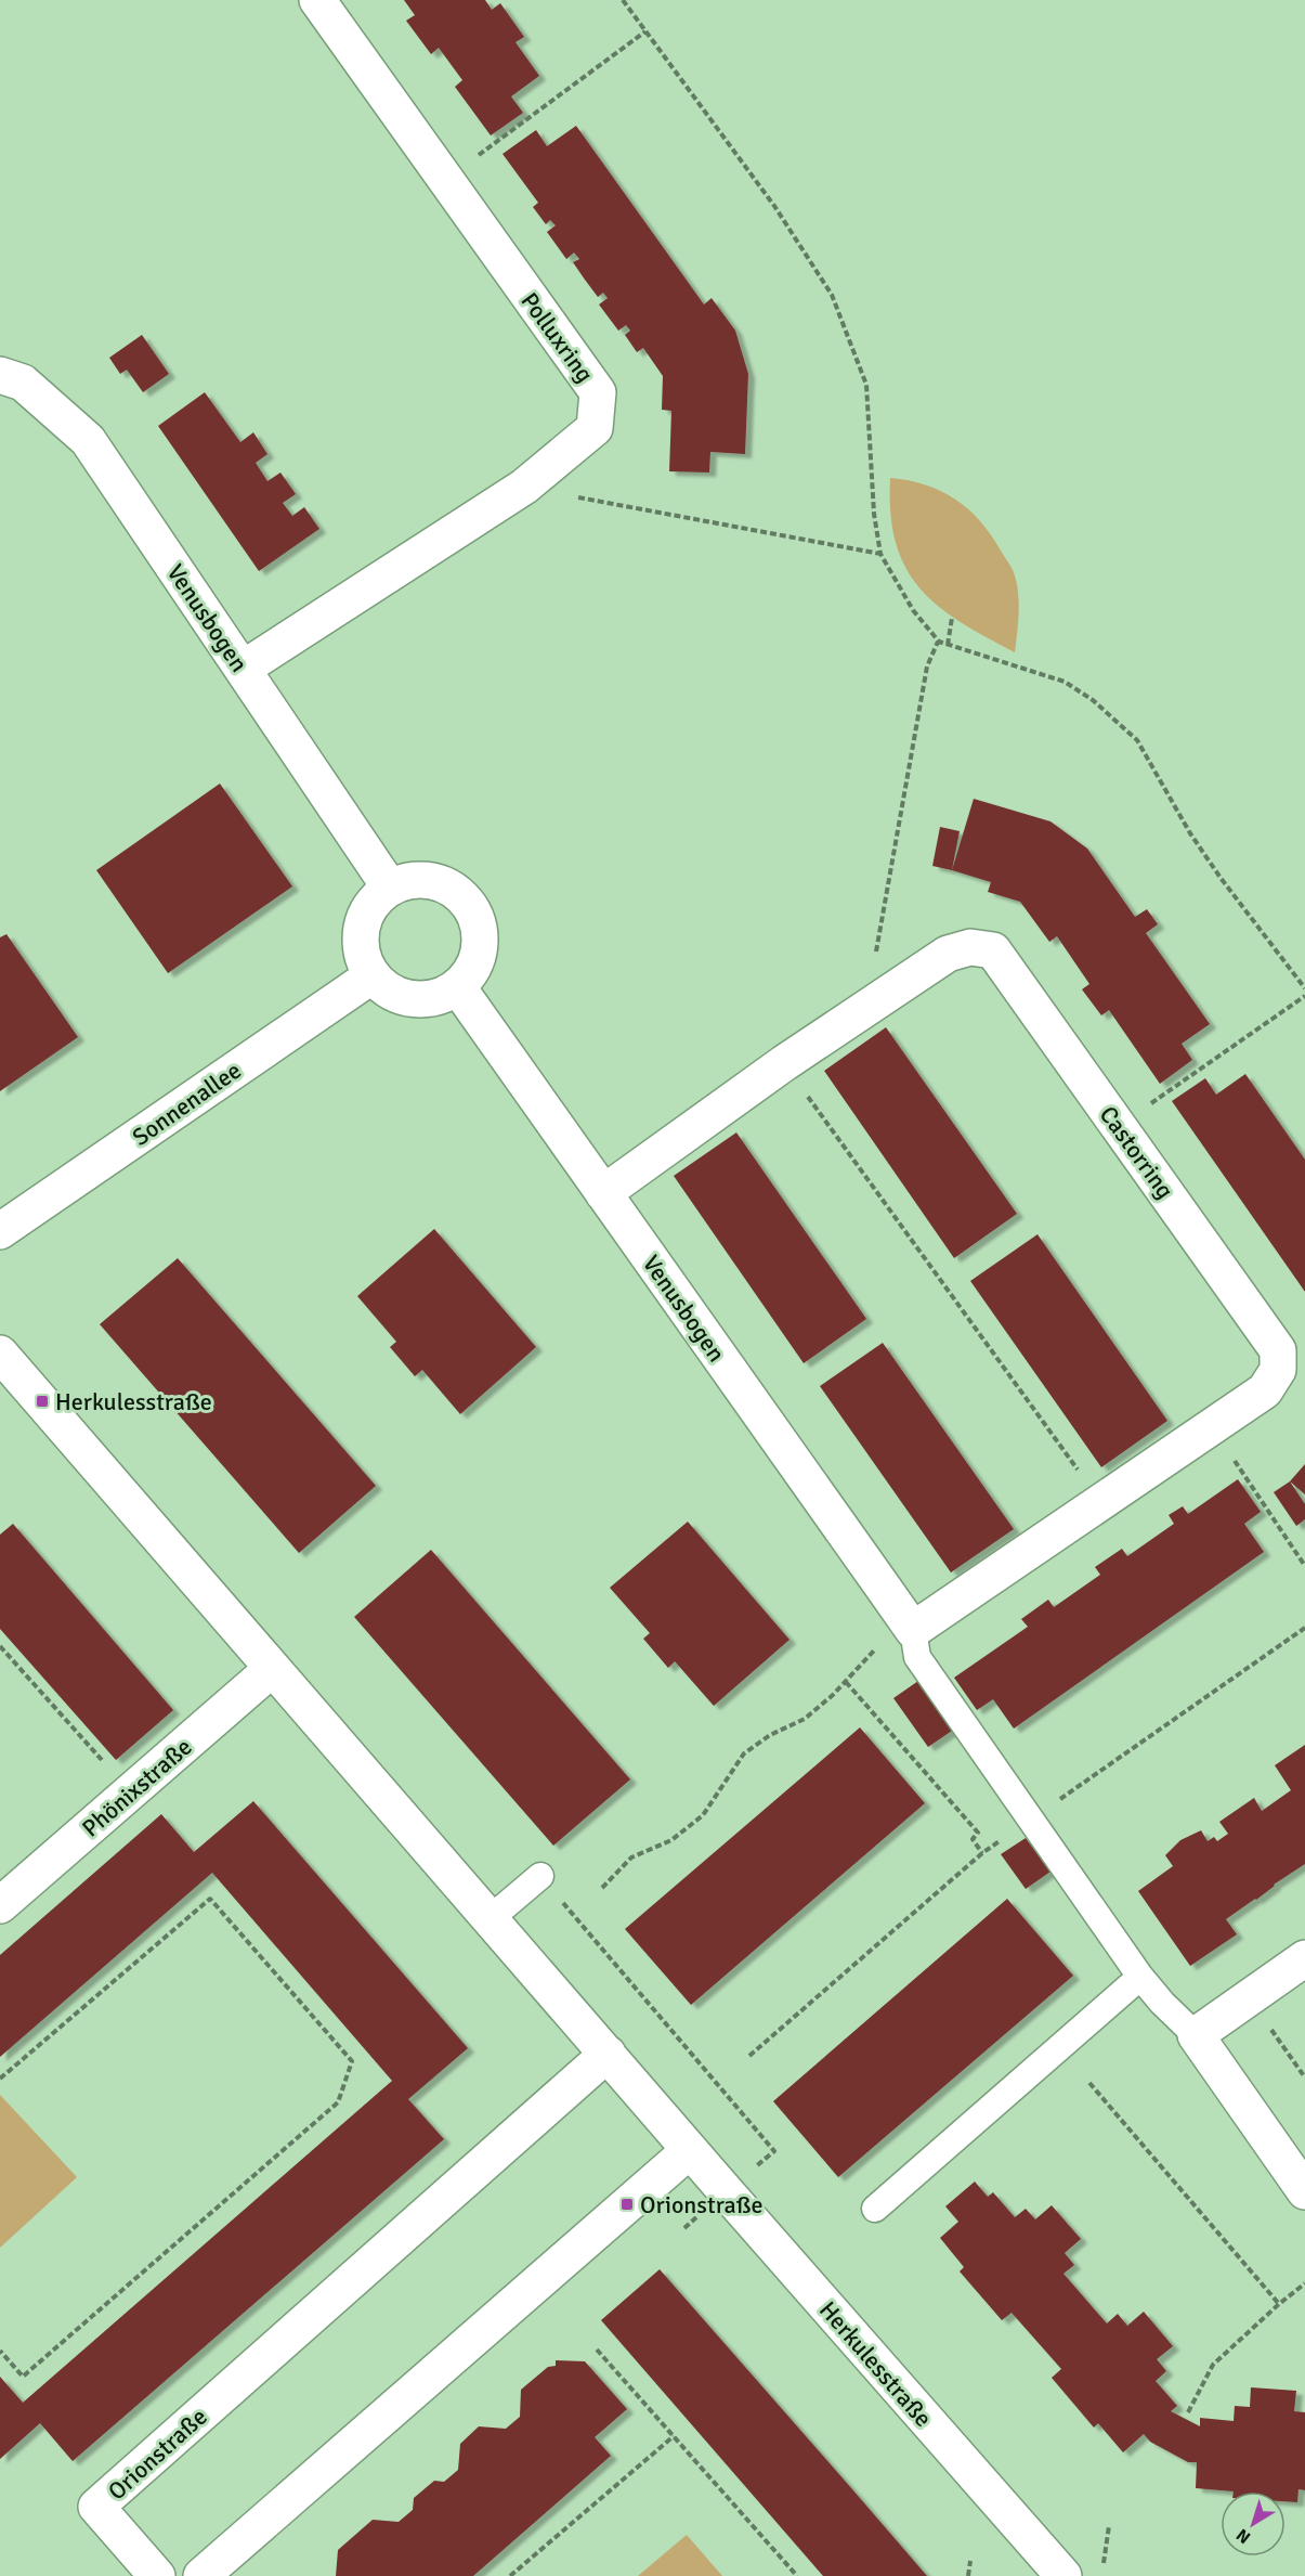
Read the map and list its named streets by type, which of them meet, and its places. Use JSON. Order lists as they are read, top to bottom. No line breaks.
{"streets":{"street":["Polluxring","Venusbogen","Sonnenallee","Castorring","Phönixstraße","Herkulesstraße","Orionstraße"]},"crossings":[["Polluxring","Venusbogen"],["Venusbogen","Sonnenallee"],["Venusbogen","Castorring"],["Phönixstraße","Herkulesstraße"],["Herkulesstraße","Orionstraße"]],"places":{"transit":["Herkulesstraße","Orionstraße"]},"north":"bottom left"}
